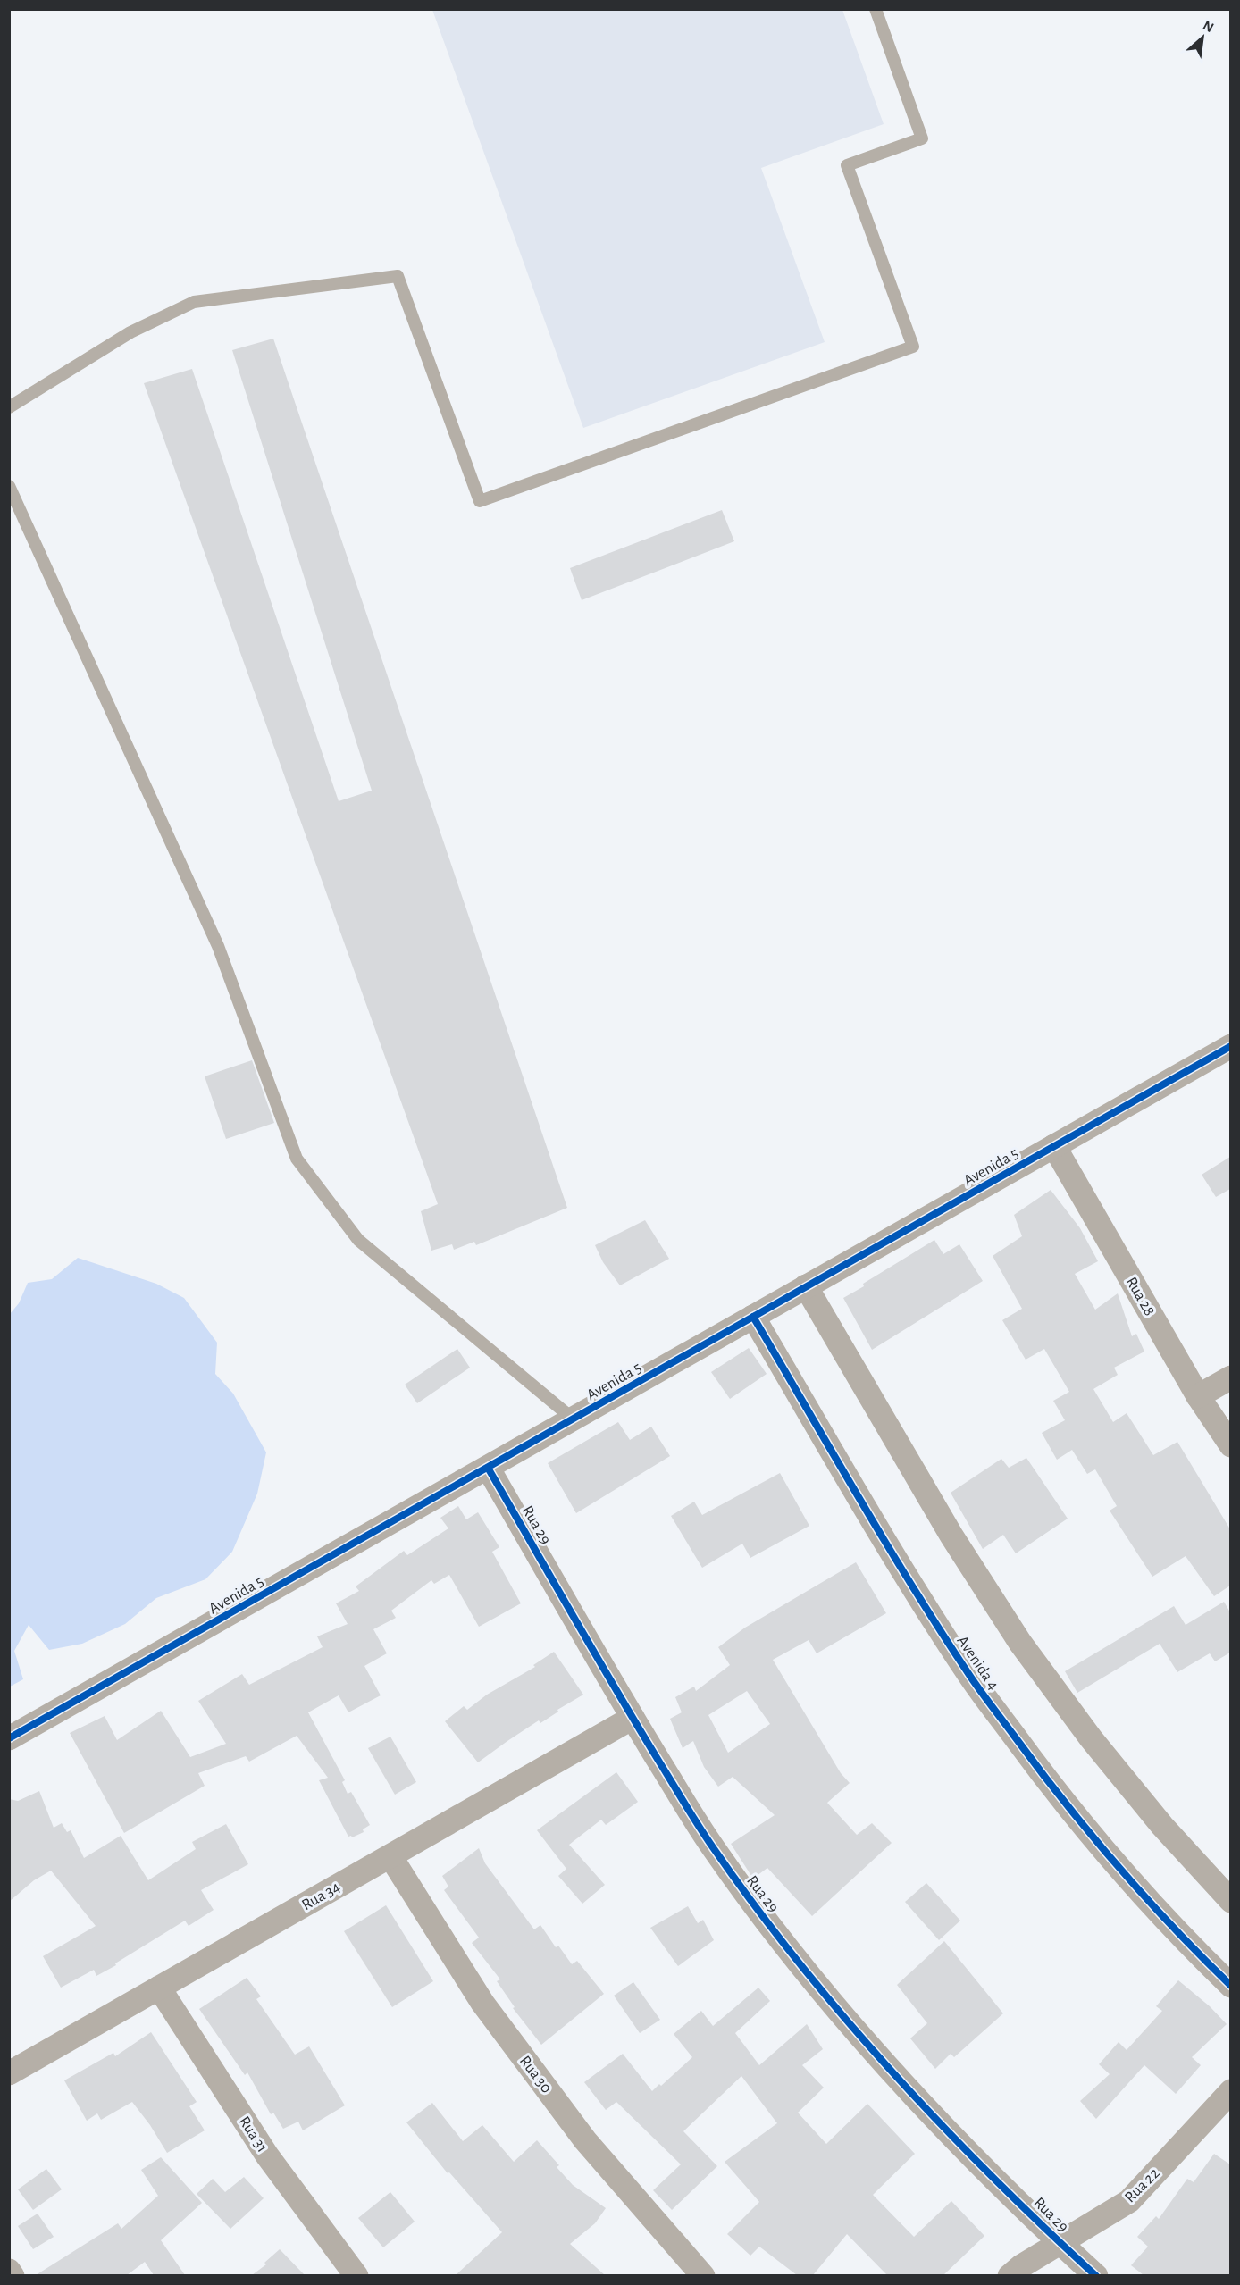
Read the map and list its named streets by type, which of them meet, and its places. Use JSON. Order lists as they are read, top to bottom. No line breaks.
{"streets":{"street":["Avenida 5","Rua 28","Rua 29","Avenida 4","Rua 34","Rua 30","Rua 31","Rua 22"]},"crossings":[["Avenida 5","Rua 28"],["Avenida 5","Rua 29"],["Avenida 5","Avenida 4"],["Rua 29","Rua 34"],["Rua 29","Rua 22"],["Rua 34","Rua 30"],["Rua 34","Rua 31"]],"north":"top right"}
